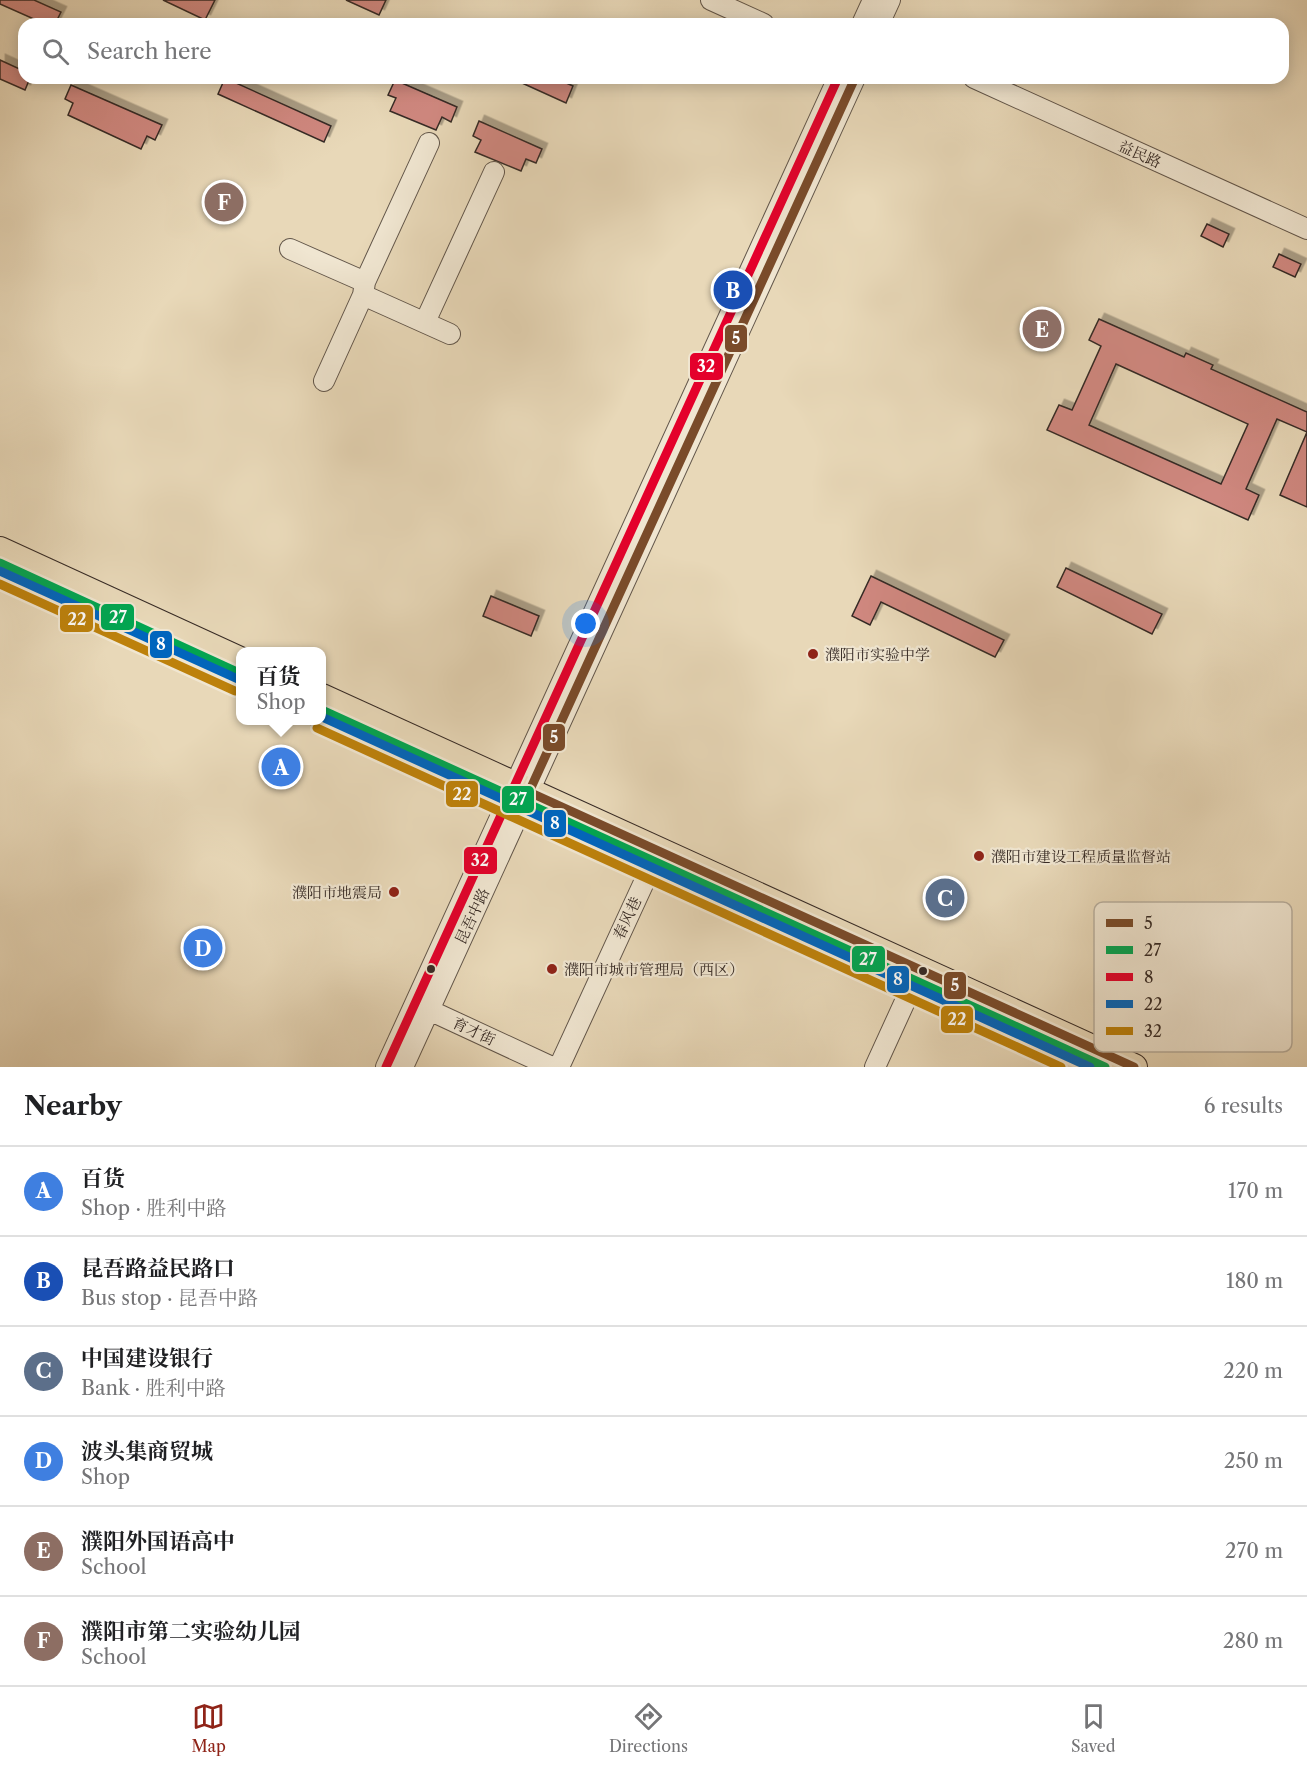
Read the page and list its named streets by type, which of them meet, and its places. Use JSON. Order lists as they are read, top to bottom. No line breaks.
{"streets":{"street":["益民路","昆吾中路","春风巷","育才街"]},"crossings":[["昆吾中路","育才街"]],"places":["濮阳市实验中学","濮阳市建设工程质量监督站","濮阳市地震局","濮阳市城市管理局（西区）"],"lines":["transit line 5","transit line 32","transit line 27","transit line 8","transit line 22"],"legend":["5","27","8","22","32"],"page":{"search":"Search here","pins":["F","B","E","A","C","D"],"popup":["百货","Shop"],"heading":["Nearby","6 results"],"list":[{"mark":"A","name":"百货","note":"Shop · 胜利中路","value":"170 m"},{"mark":"B","name":"昆吾路益民路口","note":"Bus stop · 昆吾中路","value":"180 m"},{"mark":"C","name":"中国建设银行","note":"Bank · 胜利中路","value":"220 m"},{"mark":"D","name":"波头集商贸城","note":"Shop","value":"250 m"},{"mark":"E","name":"濮阳外国语高中","note":"School","value":"270 m"},{"mark":"F","name":"濮阳市第二实验幼儿园","note":"School","value":"280 m"}],"nav":["Map","Directions","Saved"]}}
